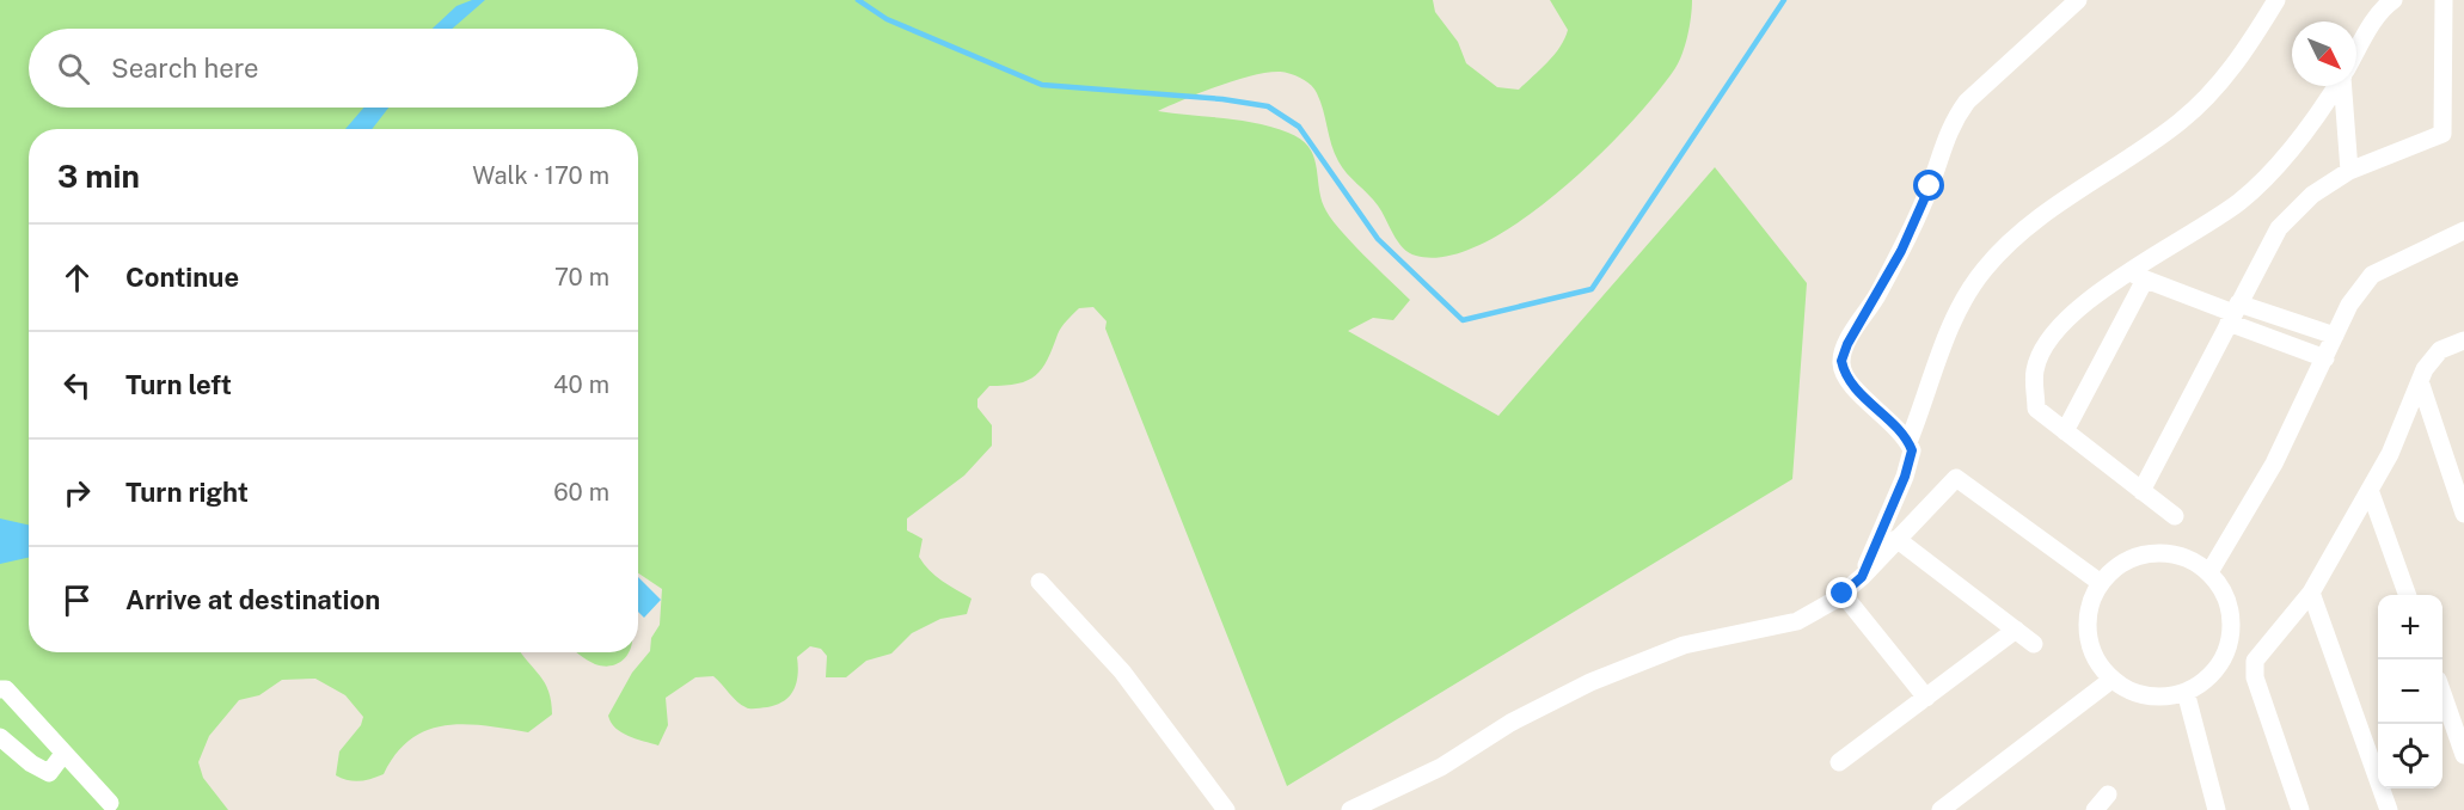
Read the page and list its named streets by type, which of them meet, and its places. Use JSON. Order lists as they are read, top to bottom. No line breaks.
{"north":"bottom right","page":{"search":"Search here","heading":["3 min","Walk · 170 m"],"list":[["Continue","70 m"],["Turn left","40 m"],["Turn right","60 m"],"Arrive at destination"],"map_buttons":["+","−"]}}
